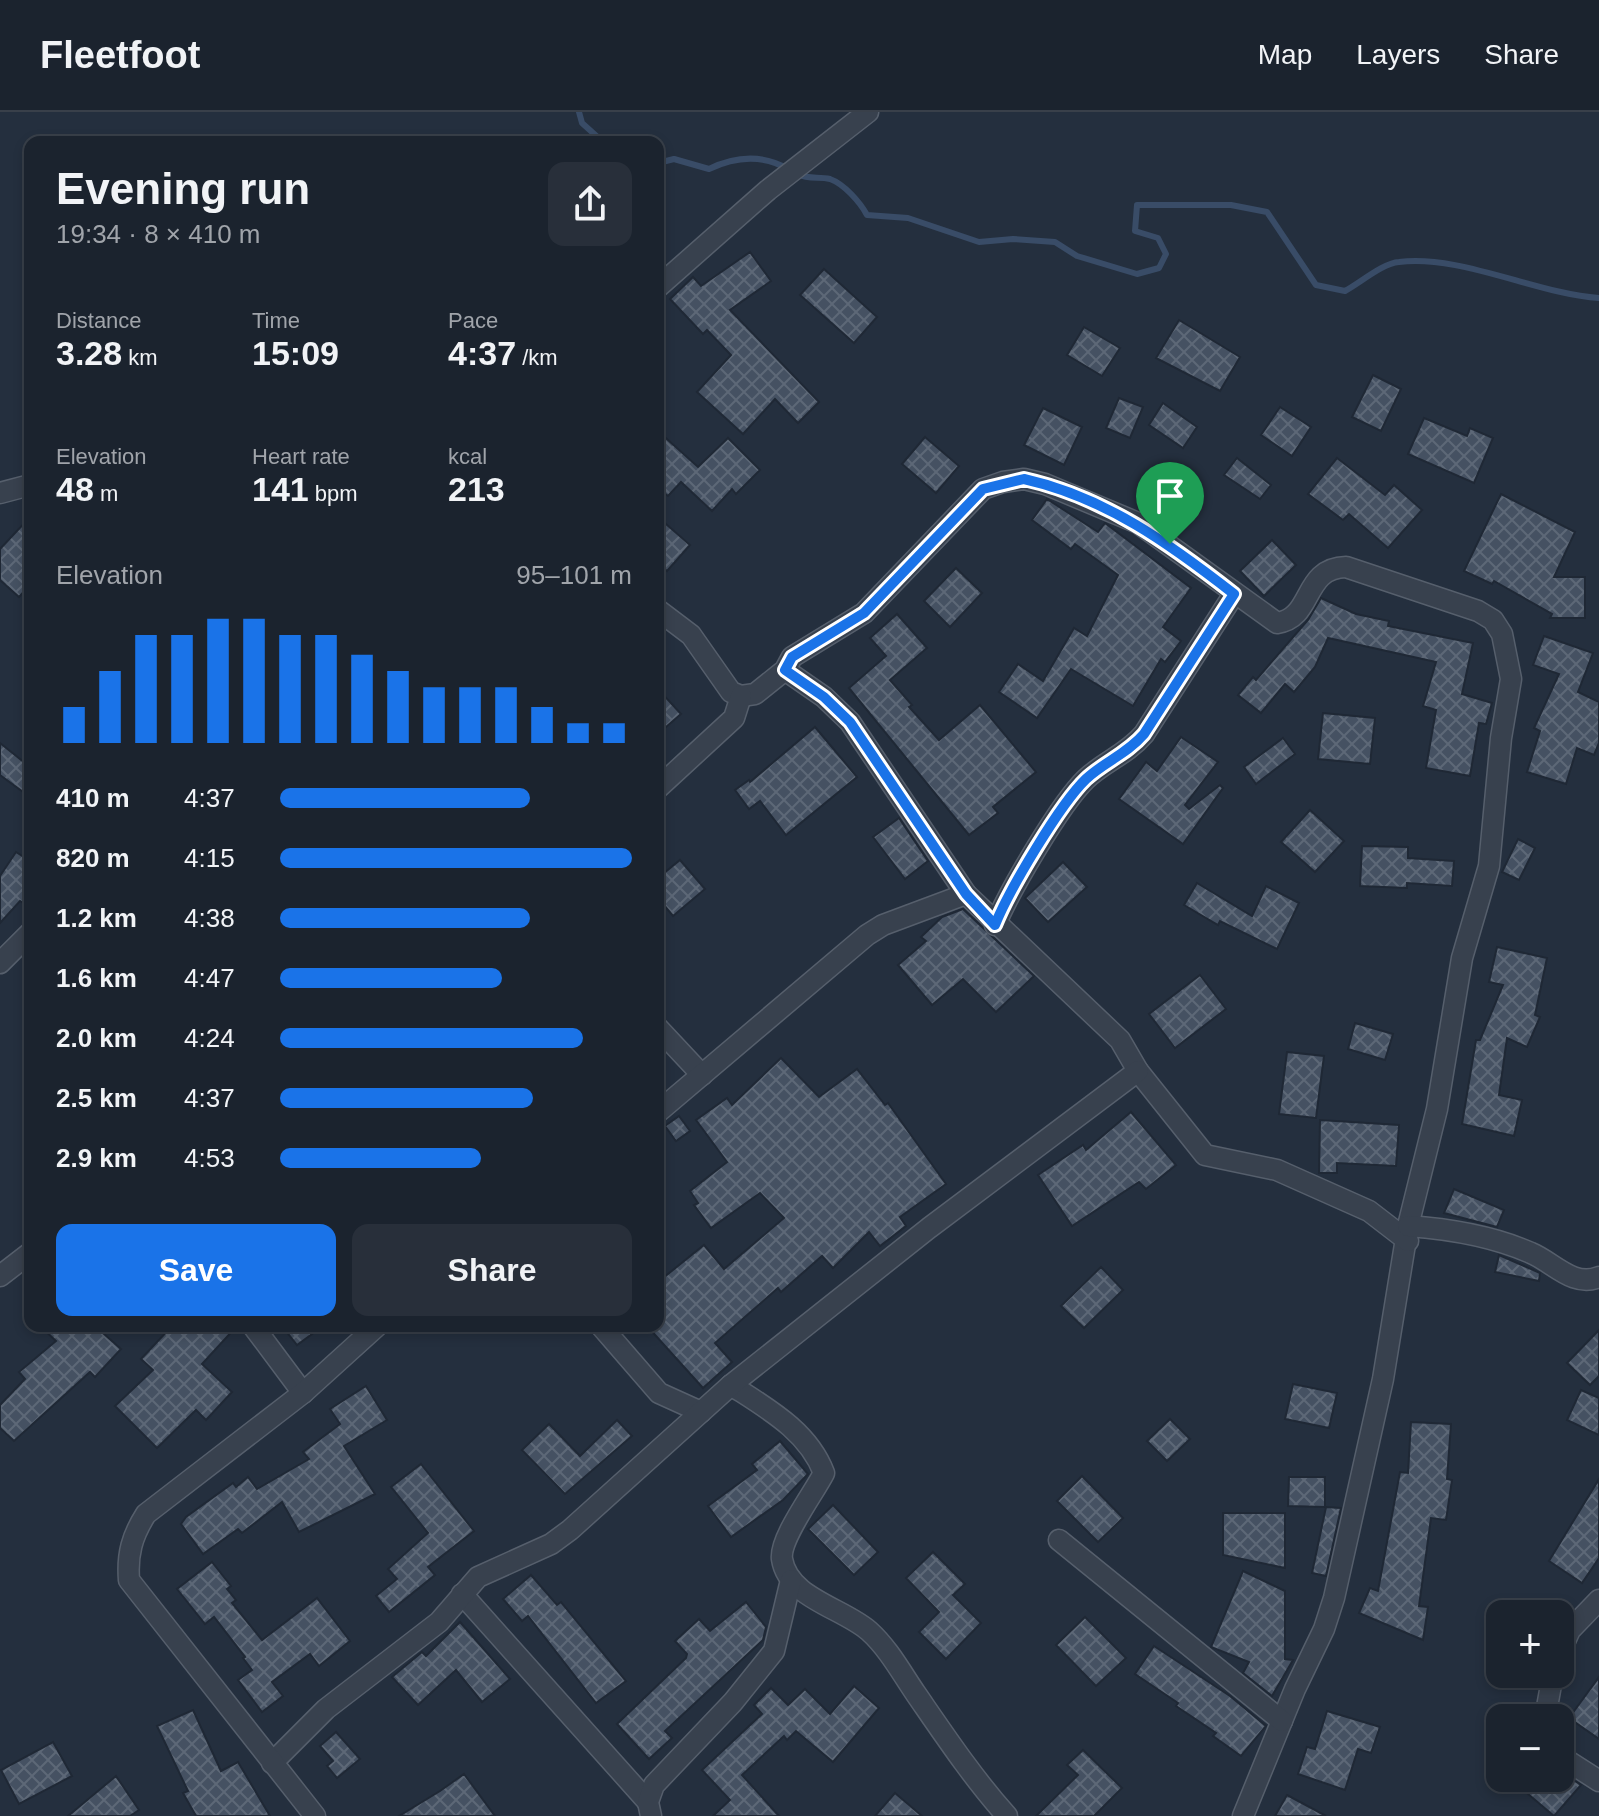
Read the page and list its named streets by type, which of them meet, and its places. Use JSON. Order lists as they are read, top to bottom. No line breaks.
{"page":{"header":"Fleetfoot","nav":["Map","Layers","Share"],"heading":["Evening run","19:34 · 8 × 410 m"],"stats":[["Distance","3.28 km"],["Time","15:09"],["Pace","4:37 /km"],["Elevation","48 m"],["Heart rate","141 bpm"],["kcal","213"]],"chart":["Elevation","95–101 m"],"list":[{"name":"410 m","note":"4:37"},{"name":"820 m","note":"4:15"},{"name":"1.2 km","note":"4:38"},{"name":"1.6 km","note":"4:47"},{"name":"2.0 km","note":"4:24"},{"name":"2.5 km","note":"4:37"},{"name":"2.9 km","note":"4:53"}],"buttons":["Save","Share"],"map_buttons":["+","−"]}}
